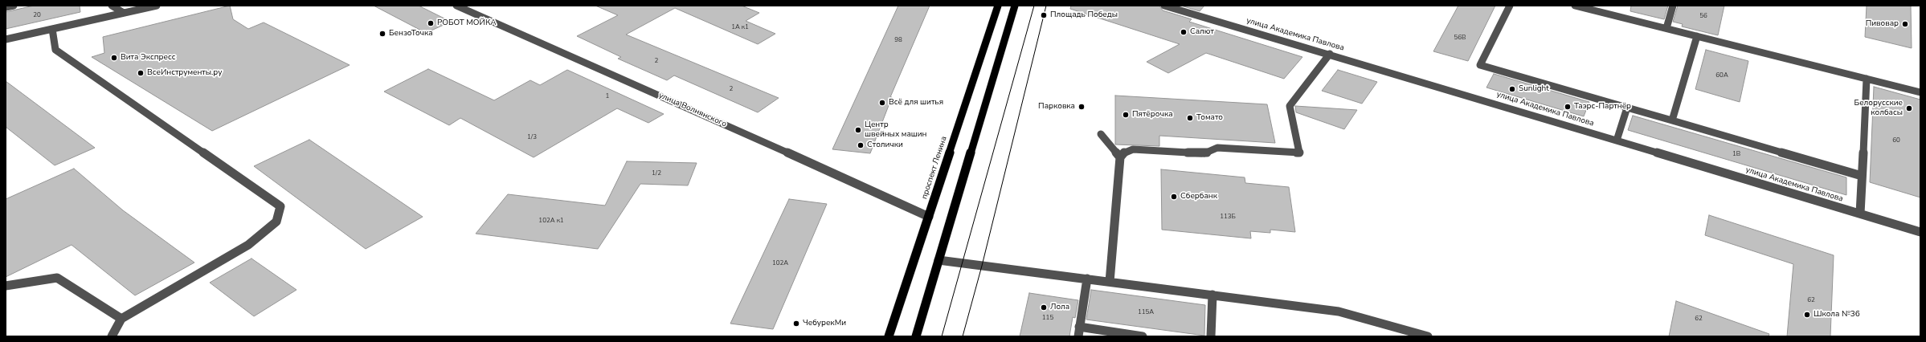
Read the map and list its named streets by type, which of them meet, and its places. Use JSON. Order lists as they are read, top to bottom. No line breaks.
{"streets":{"main road":["проспект Ленина"],"street":["улица Академика Павлова","улица Волнянского"]},"crossings":[["улица Волнянского","проспект Ленина"]],"places":["Площадь Победы","РОБОТ МОЙКА","Пивовар","Салют","БензоТочка","Вита Экспресс","ВсеИнструменты.ру","Sunlight","Всё для шитья","Парковка","Таэрс-Партнёр","Белорусские колбасы","Пятёрочка","Томато","Центр швейных машин","Столички","Сбербанк","Лола","Школа №36","ЧебурекМи"],"house_numbers":["20","56","1А к1","56В","98","2","60А","2","1","1/3","60","1В","1/2","113Б","102А к1","102А","62","115А","115","62"]}
